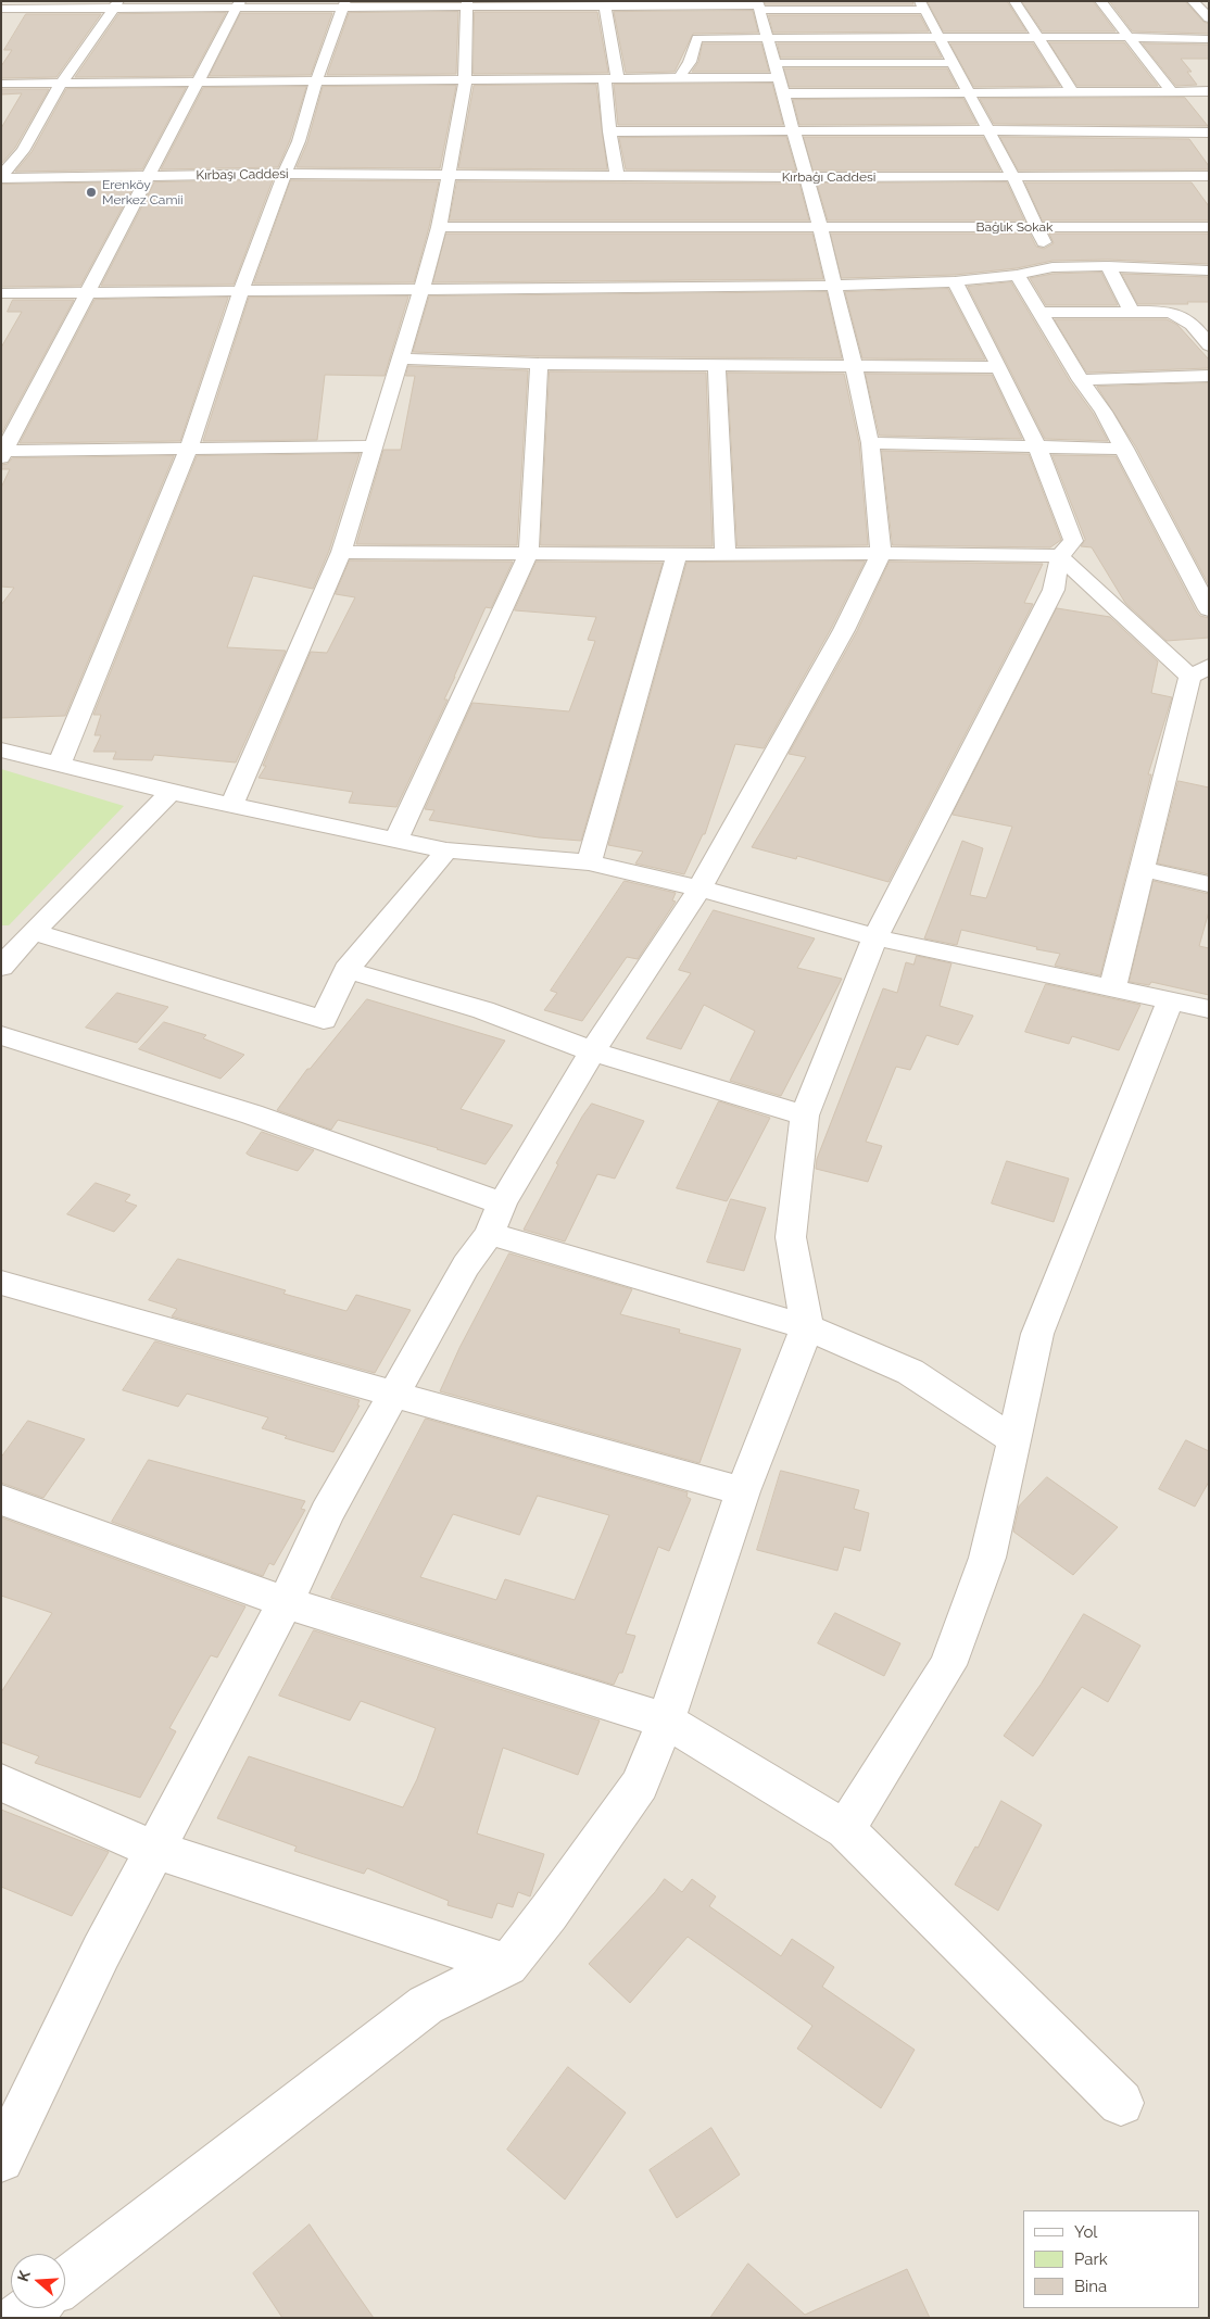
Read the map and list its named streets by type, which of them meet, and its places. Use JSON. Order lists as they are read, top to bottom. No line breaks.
{"streets":{"street":["Kırbaşı Caddesi","Kırbağı Caddesi","Bağlık Sokak"]},"crossings":[["Kırbaşı Caddesi","Kırbağı Caddesi"]],"places":["Erenköy Merkez Camii"],"legend":["Yol","Park","Bina"],"north":"left"}
